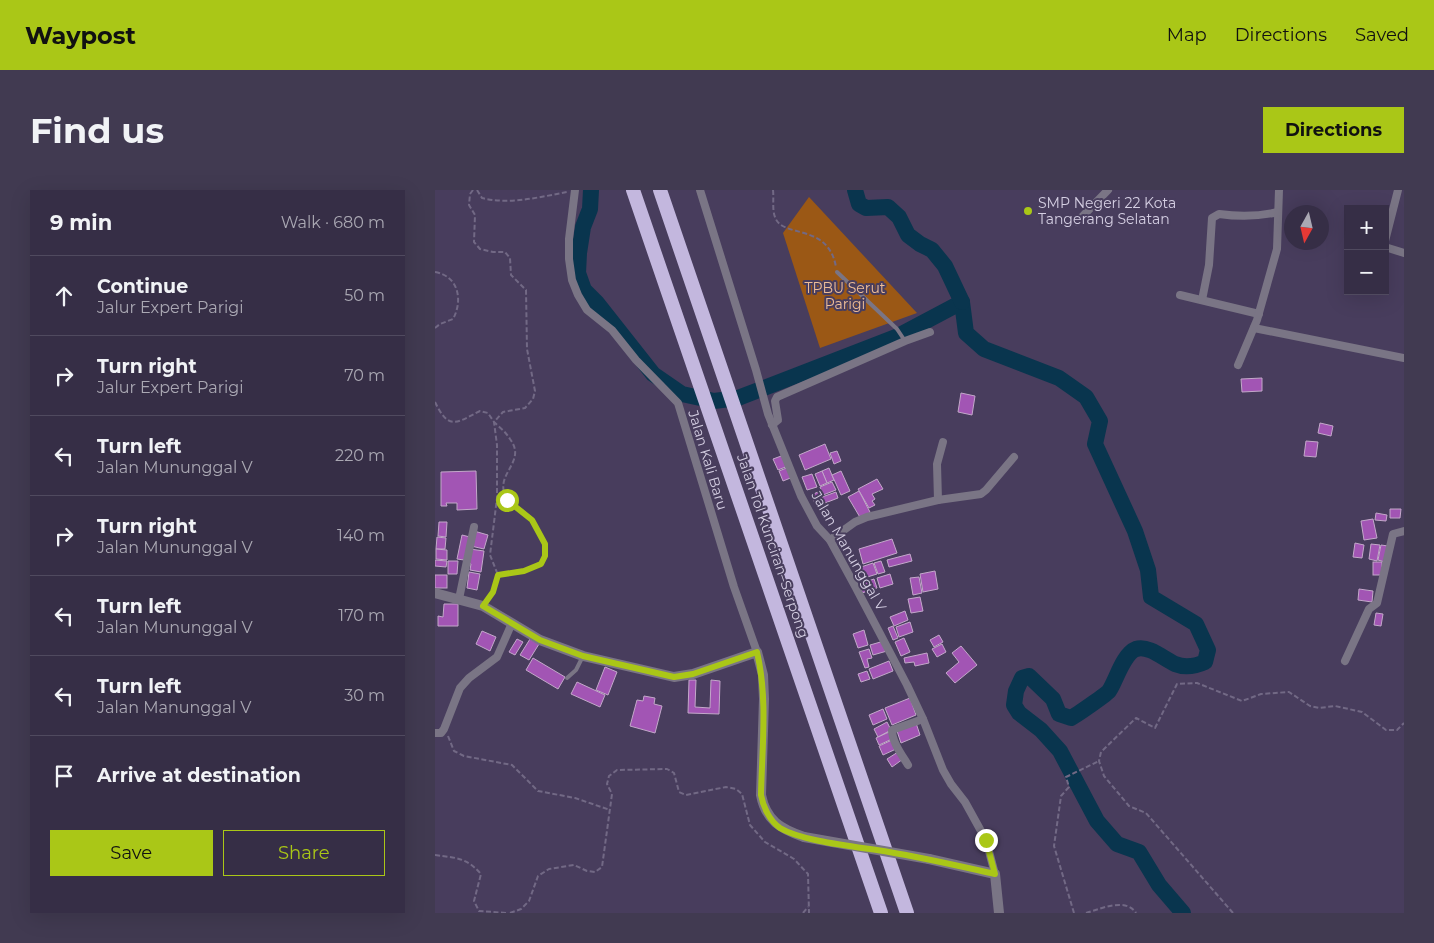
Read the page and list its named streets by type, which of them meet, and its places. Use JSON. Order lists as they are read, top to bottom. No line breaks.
{"streets":{"highway":["Jalan Tol Kunciran–Serpong"],"street":["Jalan Kali Baru","Jalan Manunggal V"]},"parks":["TPBU Serut Parigi"],"places":["SMP Negeri 22 Kota Tangerang Selatan"],"north":"bottom","page":{"header":"Waypost","nav":["Map","Directions","Saved"],"buttons":["Directions",["Save","Share"]],"title":"Find us","heading":["9 min","Walk · 680 m"],"map_buttons":["+","−"],"list":[["Continue","Jalur Expert Parigi","50 m"],["Turn right","Jalur Expert Parigi","70 m"],["Turn left","Jalan Mununggal V","220 m"],["Turn right","Jalan Mununggal V","140 m"],["Turn left","Jalan Mununggal V","170 m"],["Turn left","Jalan Manunggal V","30 m"],"Arrive at destination"]}}
